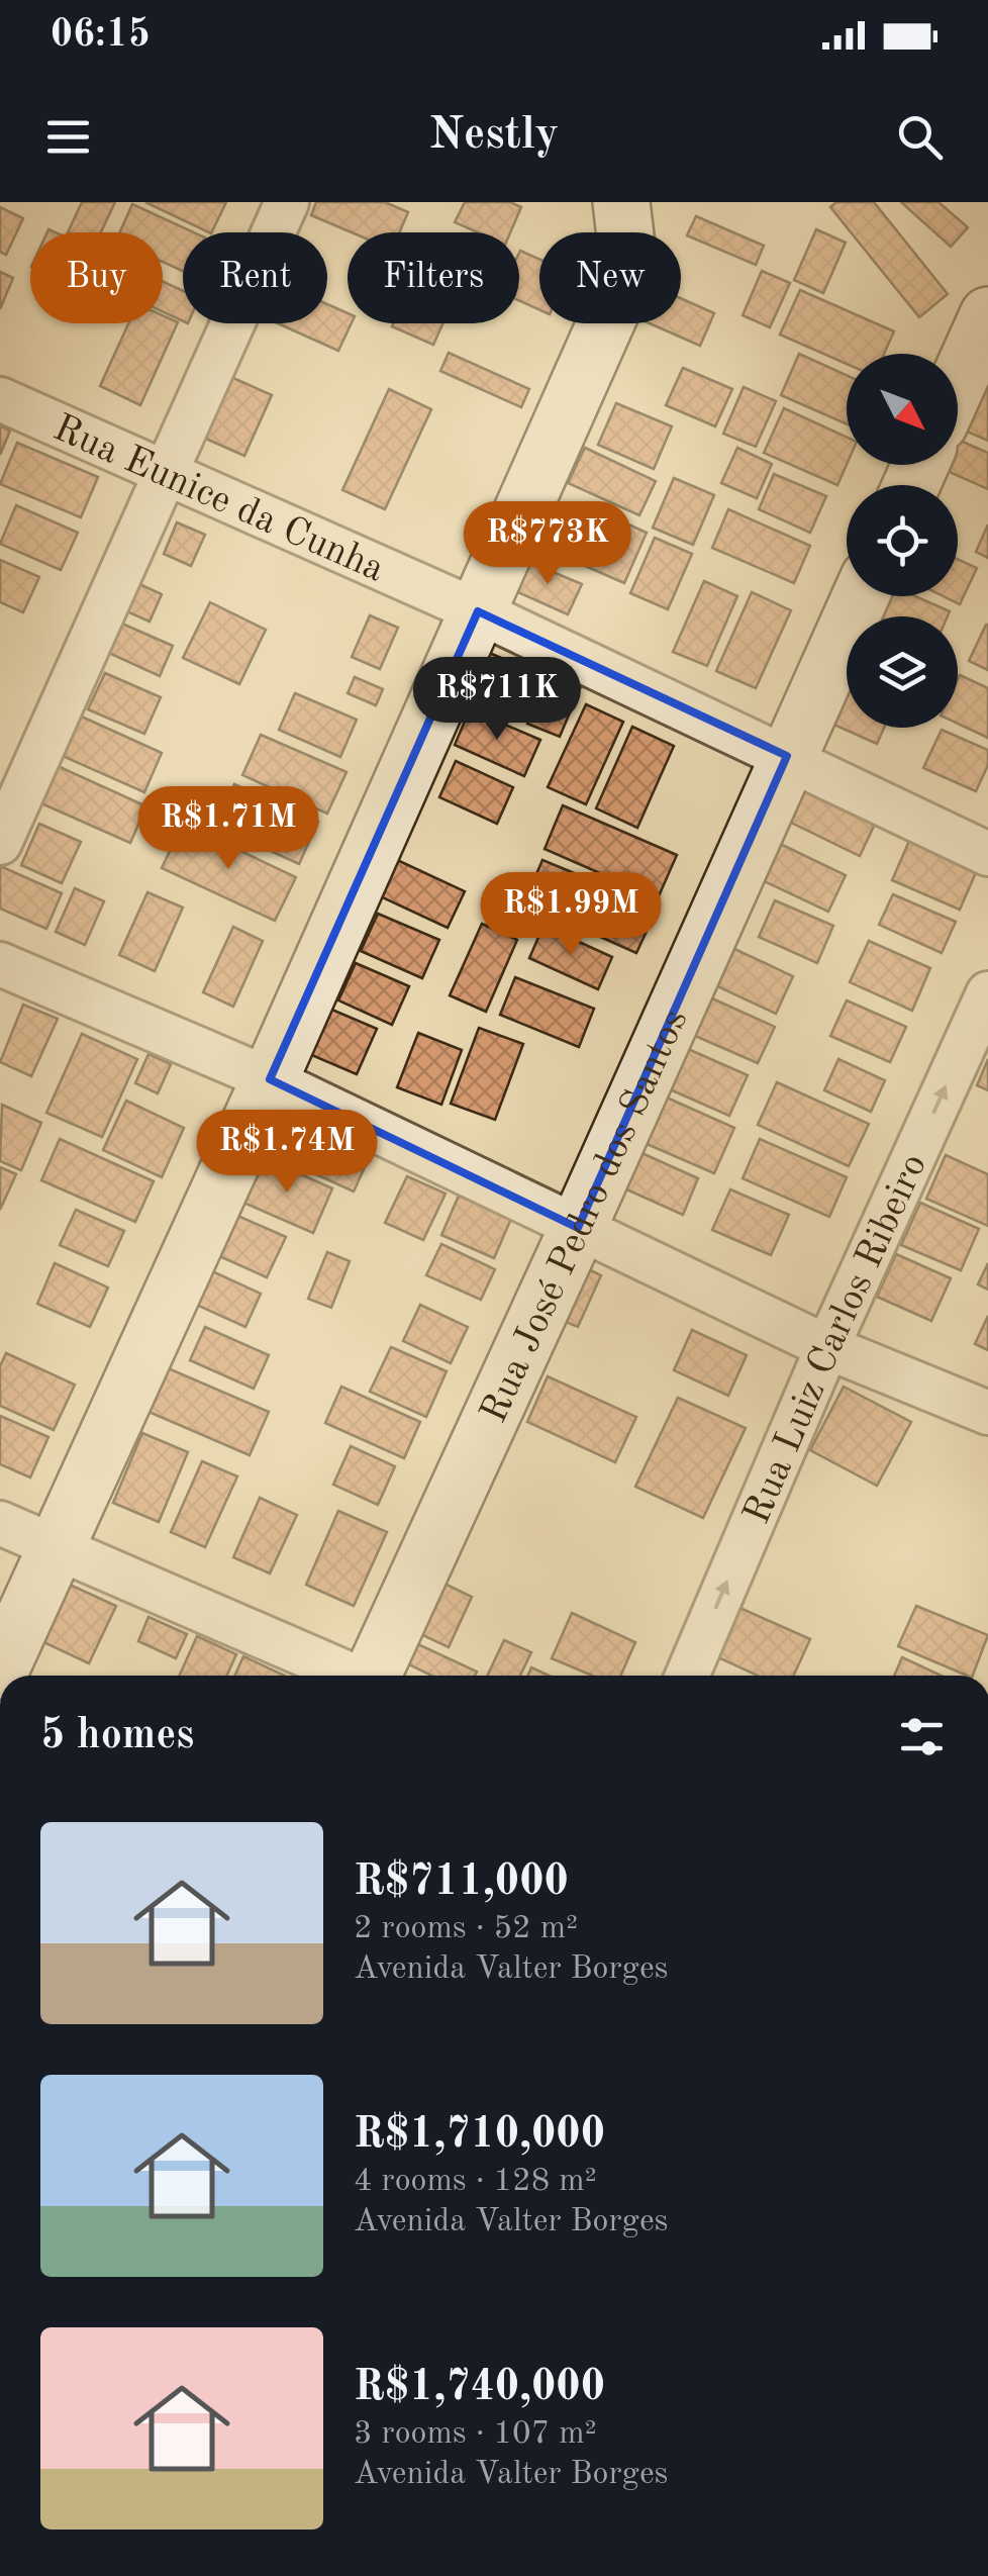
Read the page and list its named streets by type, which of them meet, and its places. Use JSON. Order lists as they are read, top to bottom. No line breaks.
{"streets":{"street":["Rua Eunice da Cunha","Rua José Pedro dos Santos","Rua Luiz Carlos Ribeiro"]},"crossings":[["Rua Eunice da Cunha","Rua José Pedro dos Santos"]],"one_way":["Rua Luiz Carlos Ribeiro"],"north":"bottom right","page":{"status":"06:15","header":"Nestly","chip":["Buy","Rent","Filters","New"],"price":["R$773K","R$711K","R$1.71M","R$1.99M","R$1.74M"],"heading":"5 homes","list":[{"name":"R$711,000","note":"2 rooms · 52 m² · Avenida Valter Borges"},{"name":"R$1,710,000","note":"4 rooms · 128 m² · Avenida Valter Borges"},{"name":"R$1,740,000","note":"3 rooms · 107 m² · Avenida Valter Borges"}]}}
